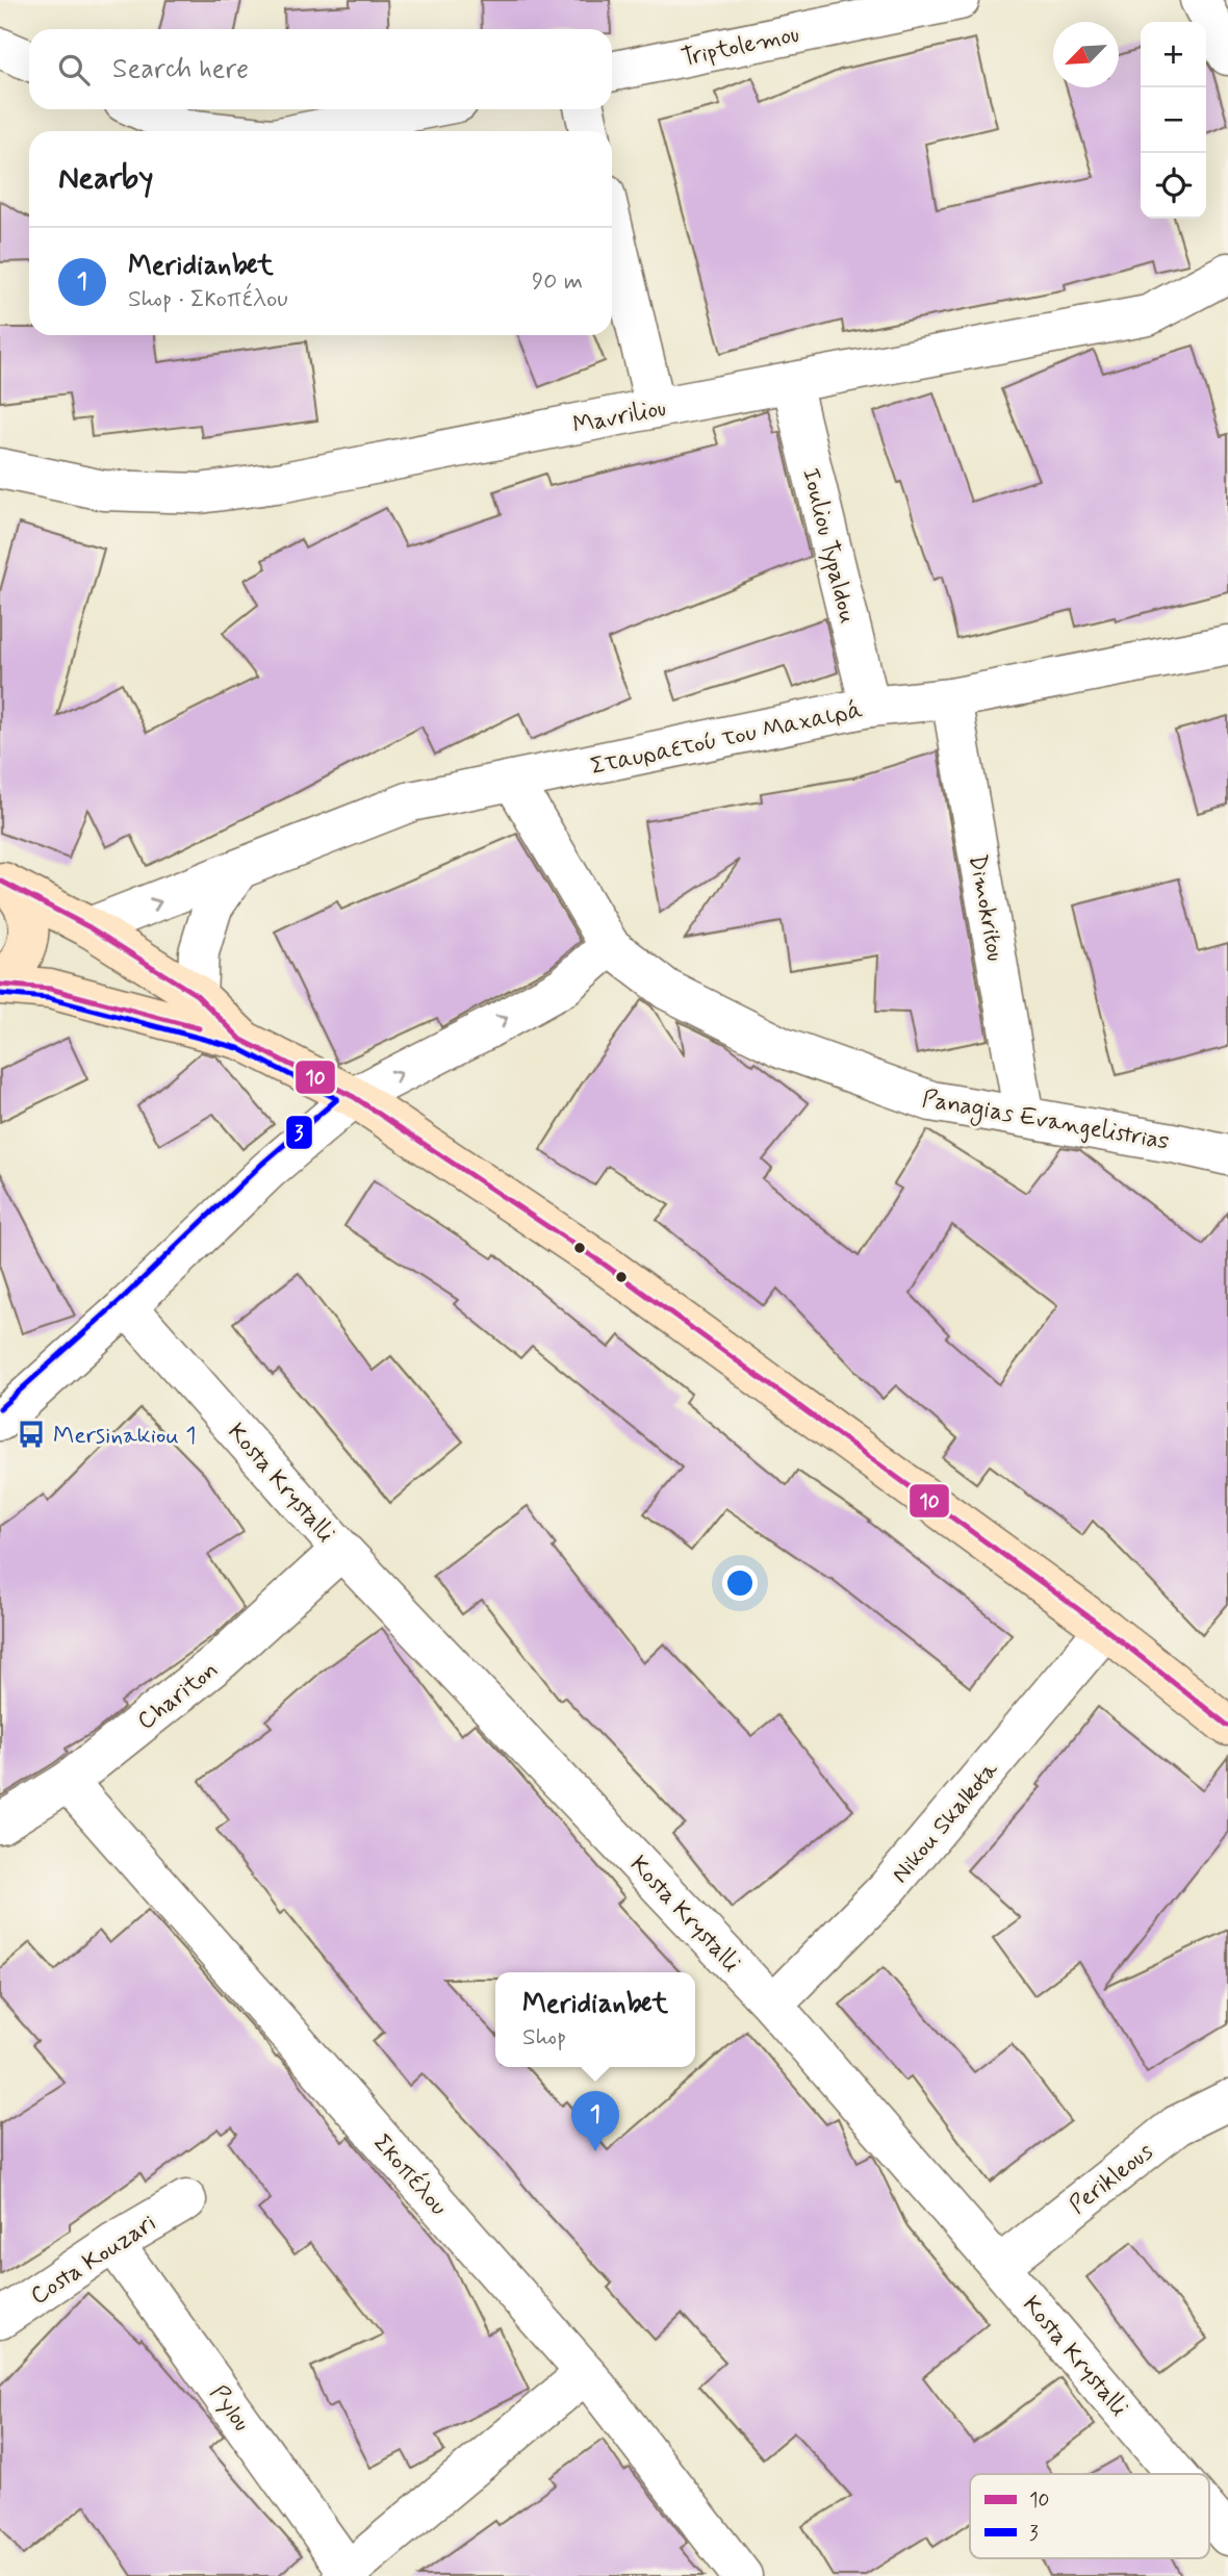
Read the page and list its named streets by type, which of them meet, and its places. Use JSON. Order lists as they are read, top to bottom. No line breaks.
{"streets":{"street":["Triptolemou","Mavriliou","Iouliou Typaldou","Σταυραετού του Μαχαιρά","Dimokritou","Panagias Evangelistrias","Kosta Krystalli","Chariton","Nikou Skalkota","Σκοπέλου","Perikleous","Costa Kouzari","Pylou"]},"crossings":[["Mavriliou","Iouliou Typaldou"],["Iouliou Typaldou","Σταυραετού του Μαχαιρά"],["Σταυραετού του Μαχαιρά","Dimokritou"],["Σταυραετού του Μαχαιρά","Panagias Evangelistrias"],["Dimokritou","Panagias Evangelistrias"],["Kosta Krystalli","Chariton"],["Kosta Krystalli","Nikou Skalkota"],["Kosta Krystalli","Perikleous"],["Chariton","Σκοπέλου"],["Σκοπέλου","Pylou"],["Costa Kouzari","Pylou"]],"places":{"bus stop":["Mersinakiou 1"]},"lines":["transit line 10","transit line 3"],"legend":["10","3"],"north":"bottom left","page":{"map_buttons":["+","−"],"search":"Search here","heading":"Nearby","list":[{"mark":"1","name":"Meridianbet","note":"Shop · Σκοπέλου","value":"90 m"}],"popup":["Meridianbet","Shop"],"pins":"1"}}
